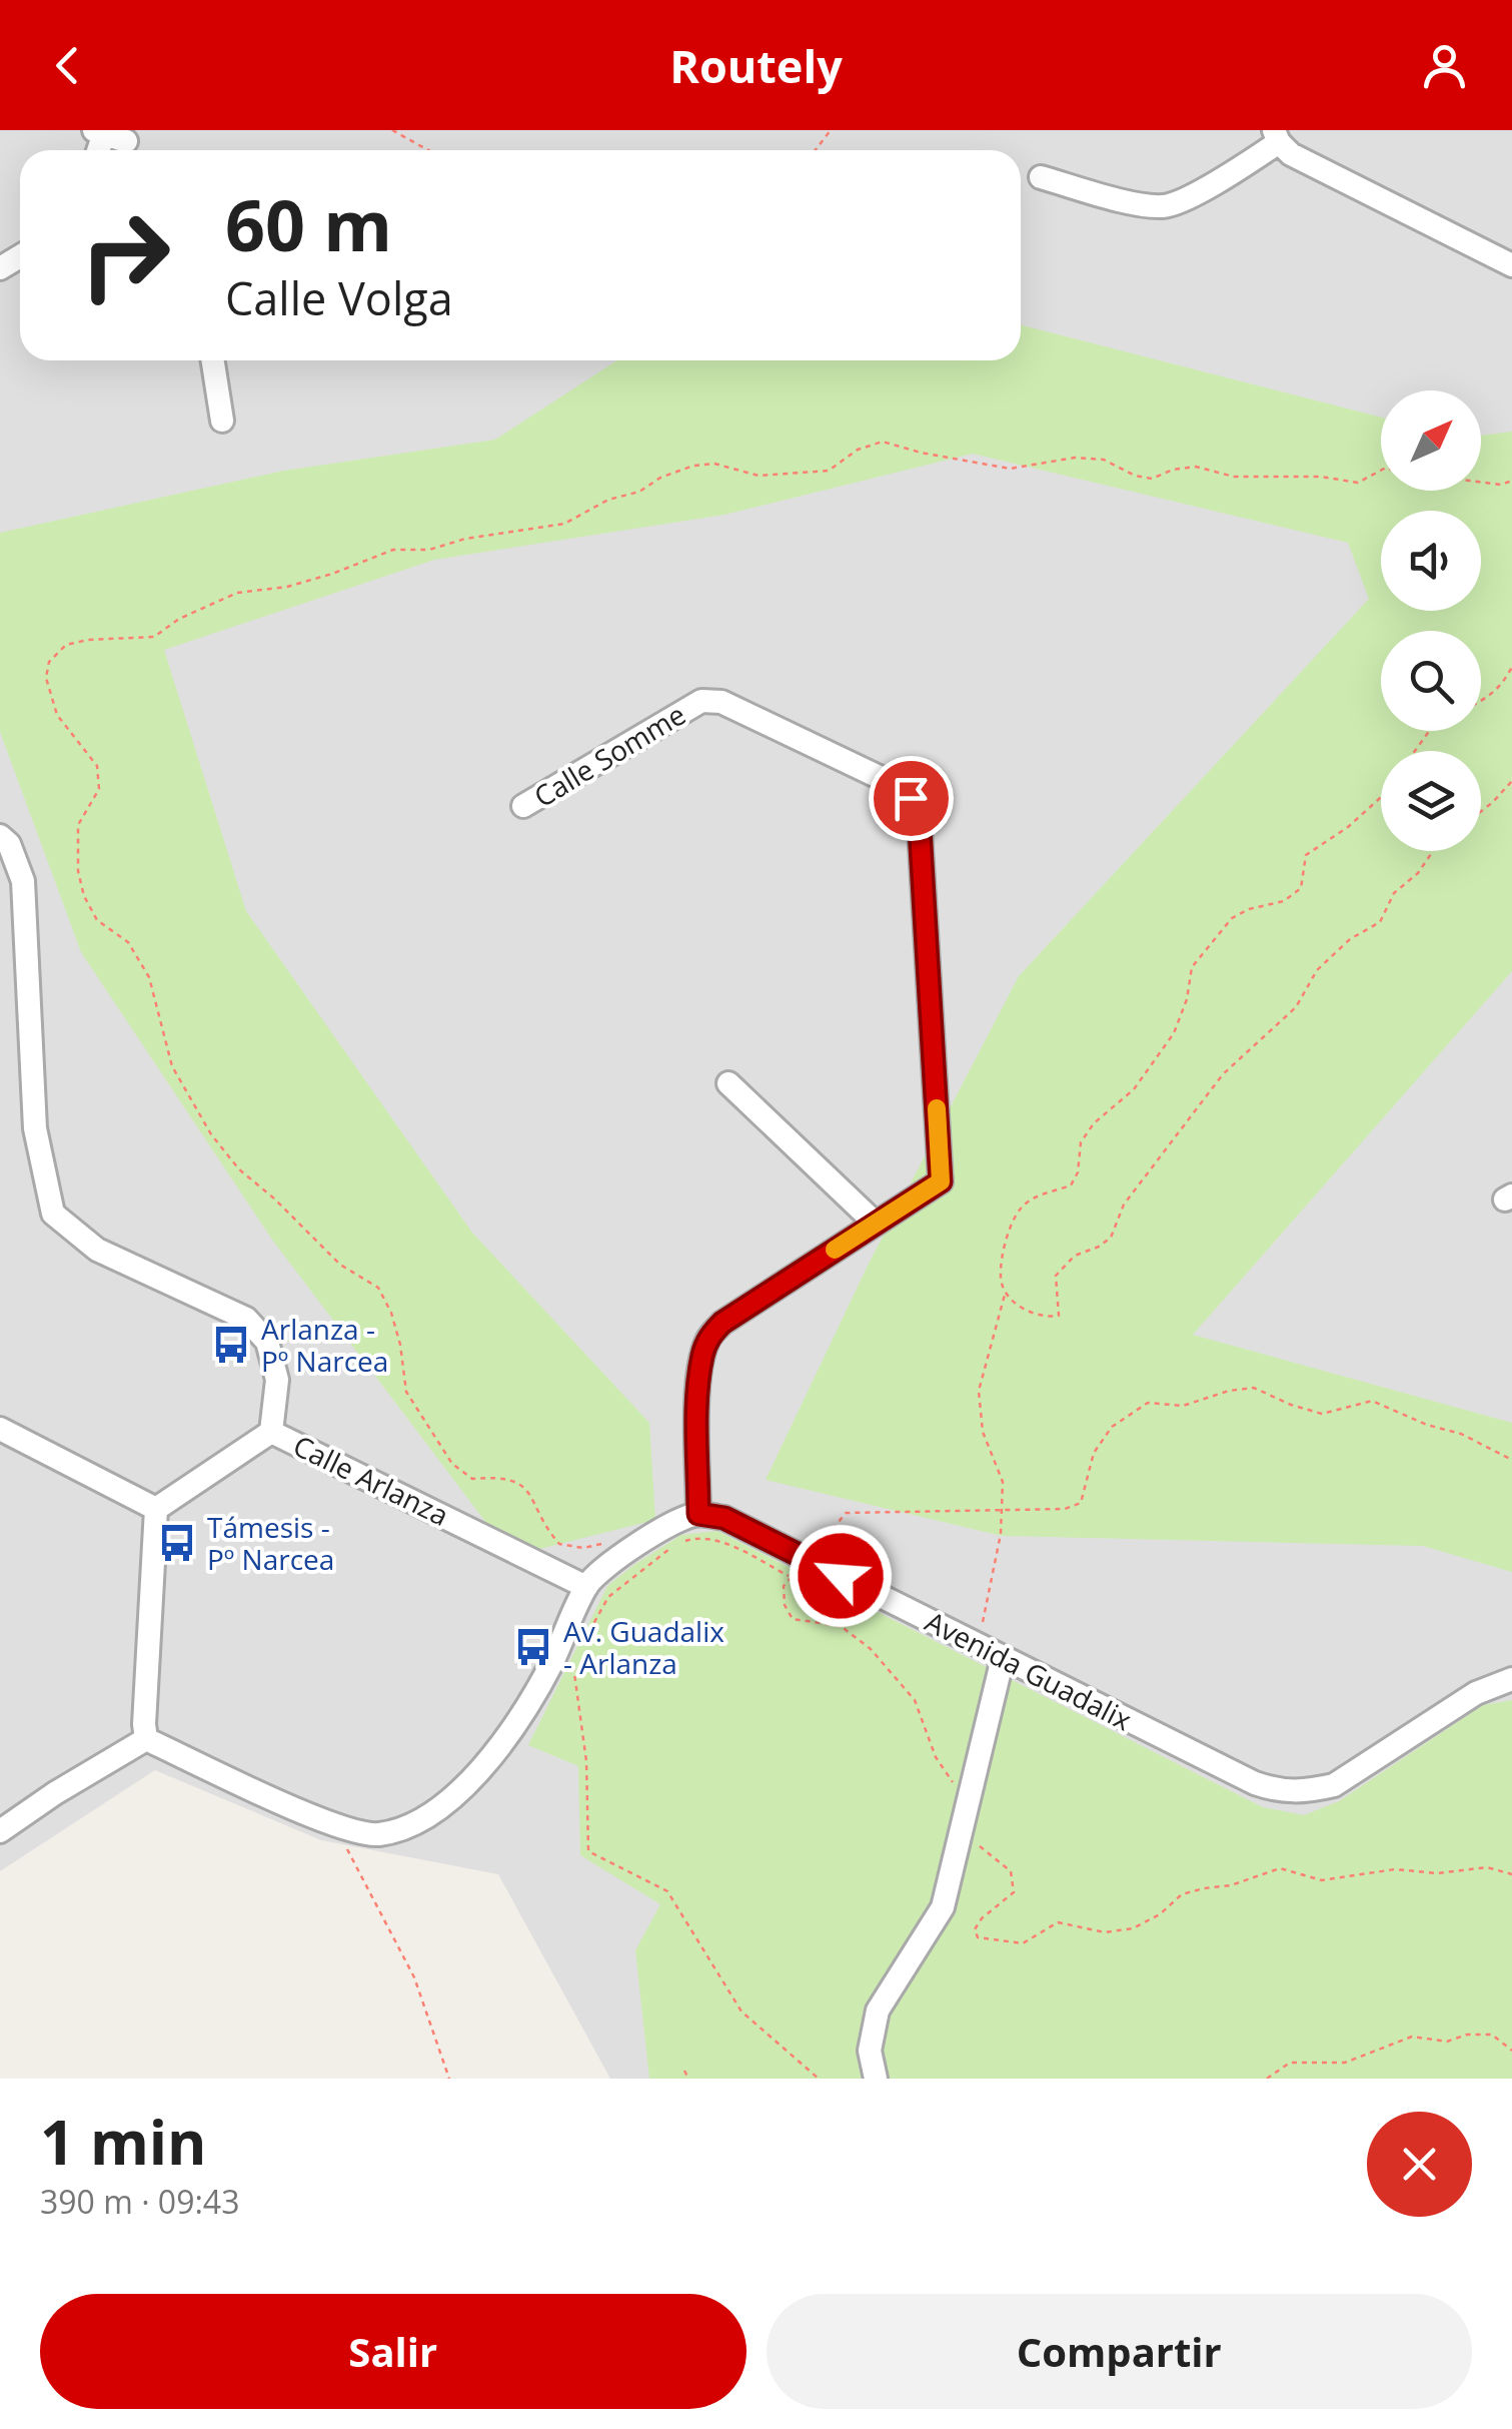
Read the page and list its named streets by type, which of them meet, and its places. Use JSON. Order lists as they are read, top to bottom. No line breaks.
{"streets":{"street":["Calle Somme","Calle Arlanza","Avenida Guadalix"]},"places":{"bus stop":["Arlanza - Pº Narcea","Támesis - Pº Narcea","Av. Guadalix - Arlanza"]},"north":"top right","page":{"header":"Routely","turn":["60 m","Calle Volga"],"heading":["1 min","390 m · 09:43"],"buttons":["Salir","Compartir"]}}
